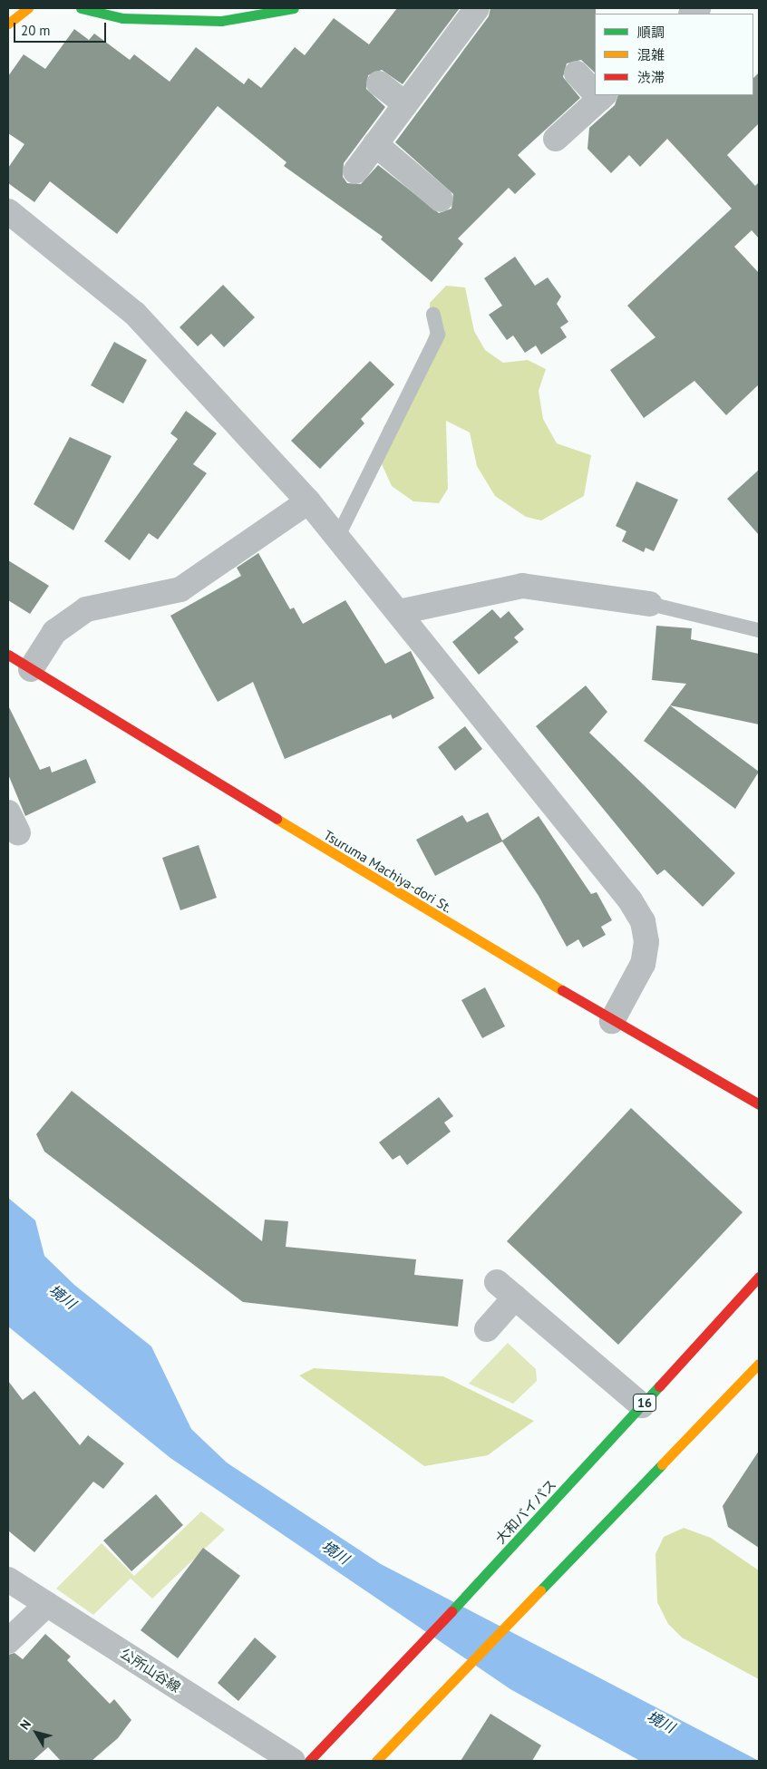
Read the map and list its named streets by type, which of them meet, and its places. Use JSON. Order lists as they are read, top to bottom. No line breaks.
{"streets":{"main road":["Tsuruma Machiya-dori St.","16","大和バイパス"],"street":["公所山谷線"]},"crossings":[["大和バイパス","公所山谷線"]],"water":["境川"],"legend":["順調","混雑","渋滞"],"scale_bar":"20 m","north":"top left"}
